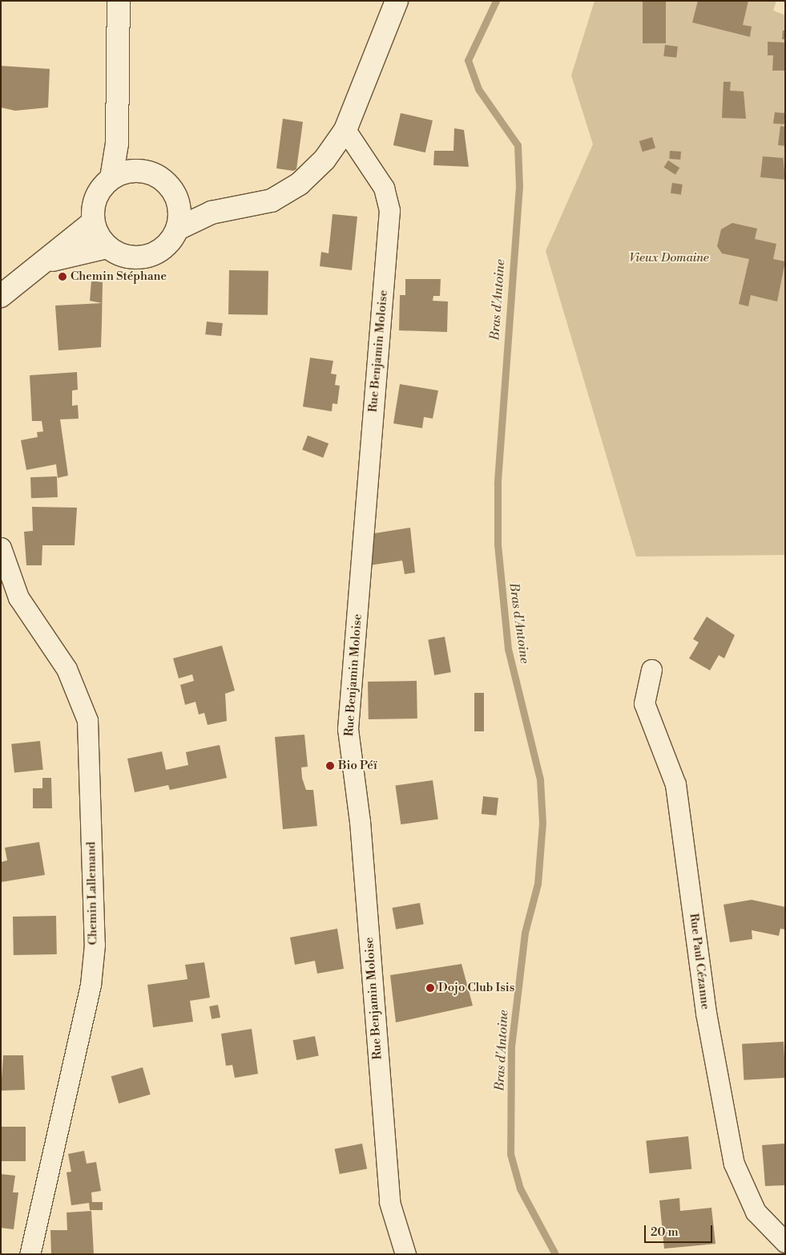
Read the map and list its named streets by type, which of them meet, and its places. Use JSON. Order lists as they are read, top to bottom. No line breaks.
{"streets":{"street":["Rue Benjamin Moloise","Chemin Lallemand","Rue Paul Cézanne"]},"water":["Bras d'Antoine"],"parks":["Vieux Domaine"],"places":["Chemin Stéphane","Bio Péï","Dojo Club Isis"],"scale_bar":"20 m"}
